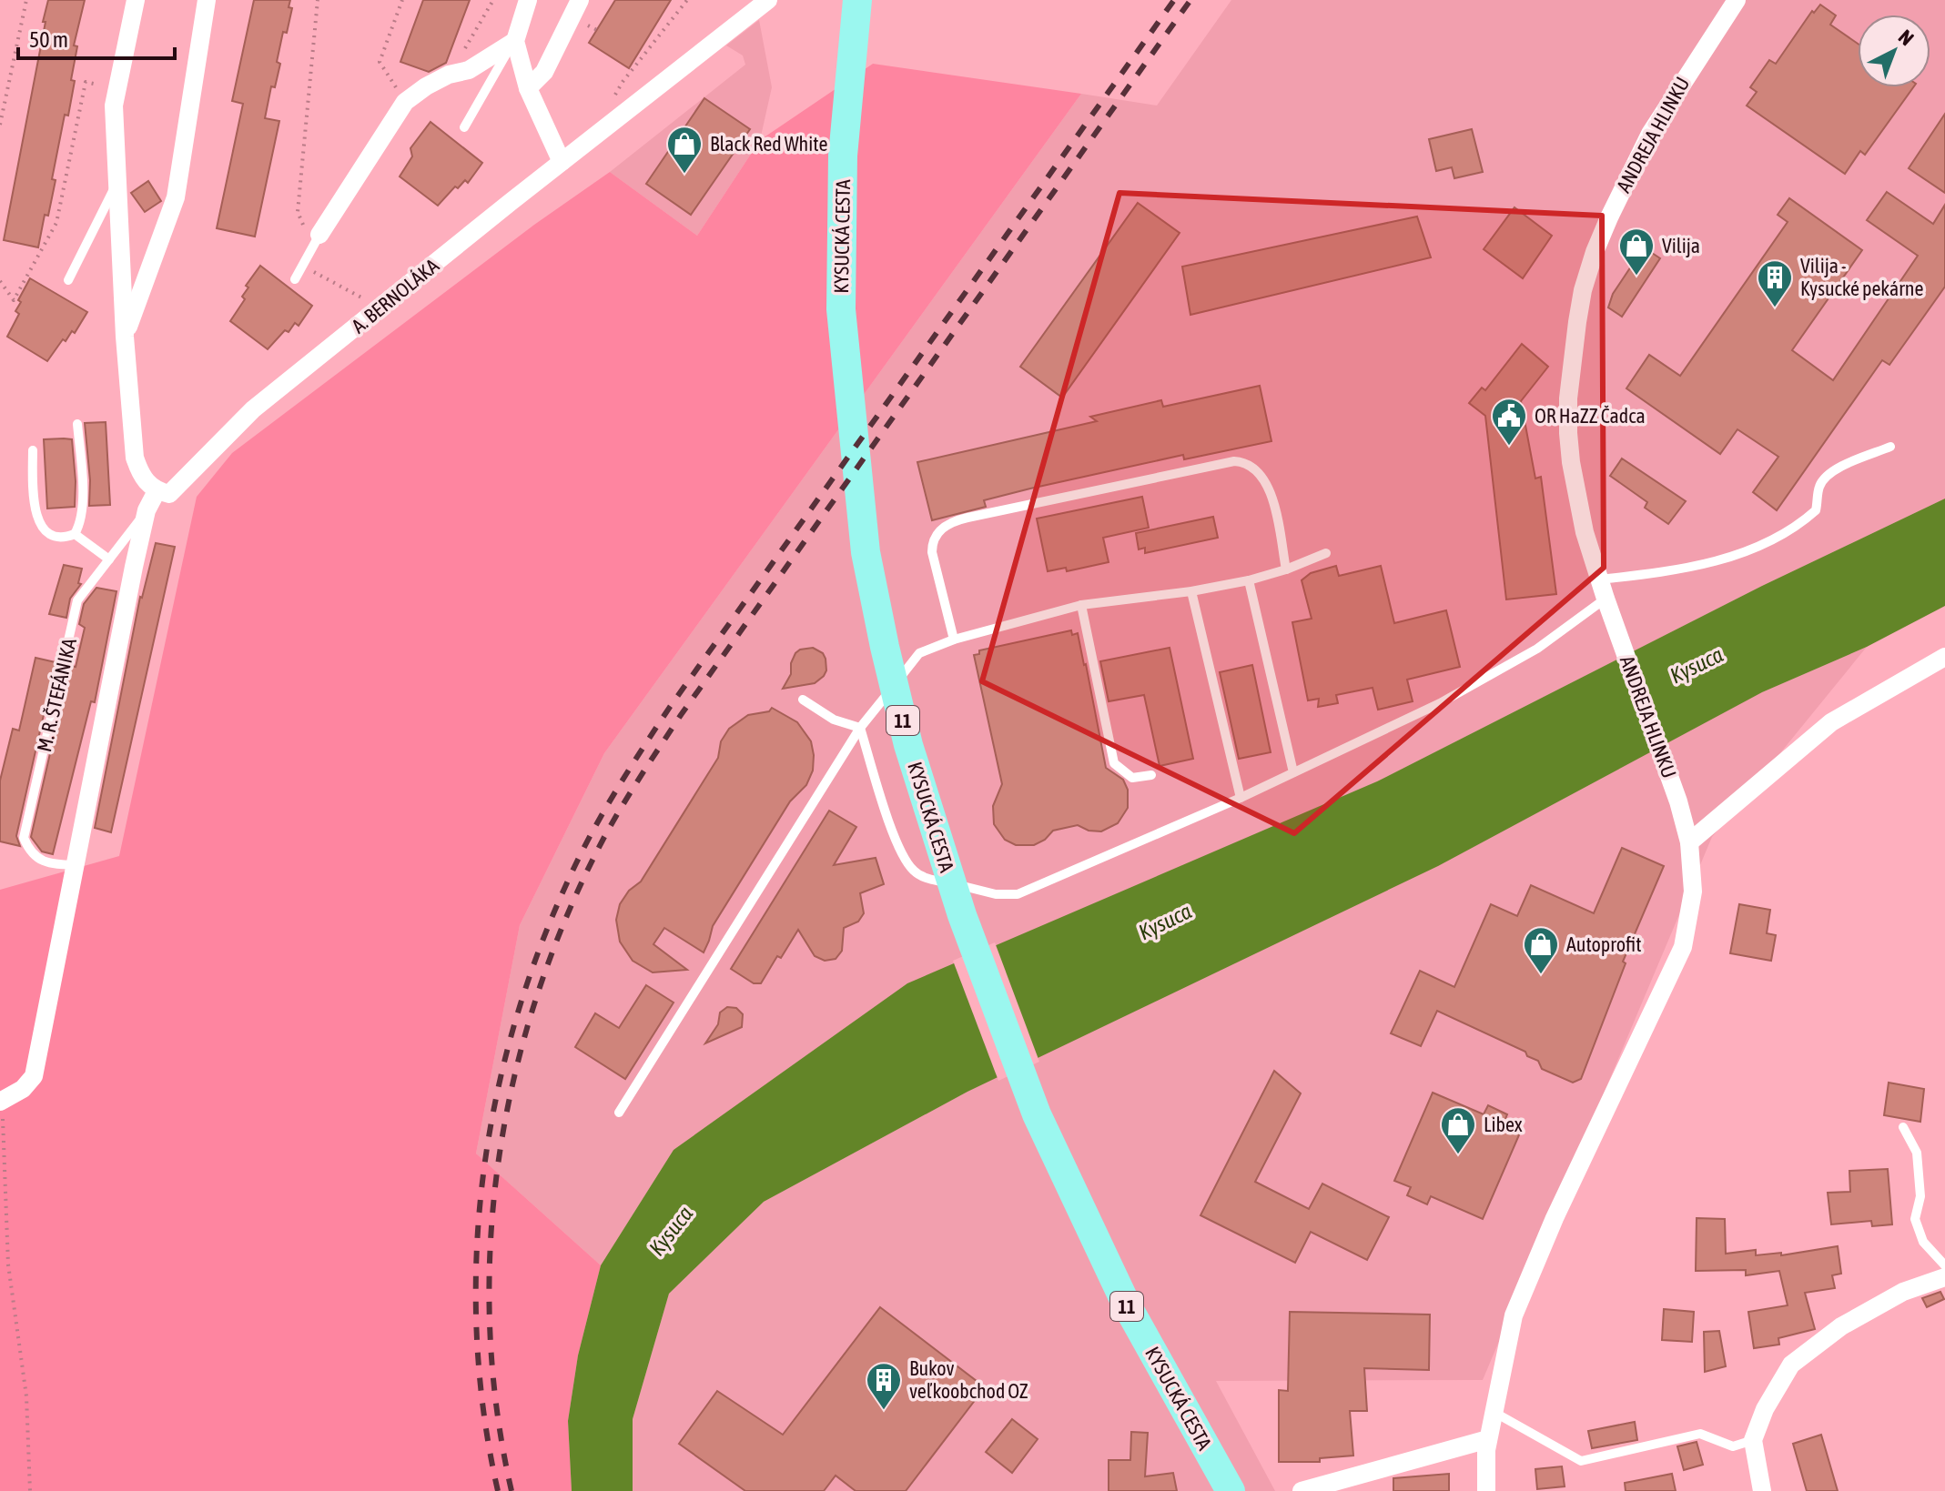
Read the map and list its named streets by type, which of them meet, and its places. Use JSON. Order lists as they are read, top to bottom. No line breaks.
{"streets":{"main road":["KYSUCKÁ CESTA","11"],"street":["ANDREJA HLINKU","A. BERNOLÁKA","M. R. ŠTEFÁNIKA"]},"crossings":[["A. BERNOLÁKA","M. R. ŠTEFÁNIKA"]],"water":["Kysuca"],"places":{"shop":["Black Red White","Vilija","Autoprofit","Libex"],"building":["Vilija - Kysucké pekárne","Bukov veľkoobchod OZ"],"public building":["OR HaZZ Čadca"]},"scale_bar":"50 m","north":"top right"}
